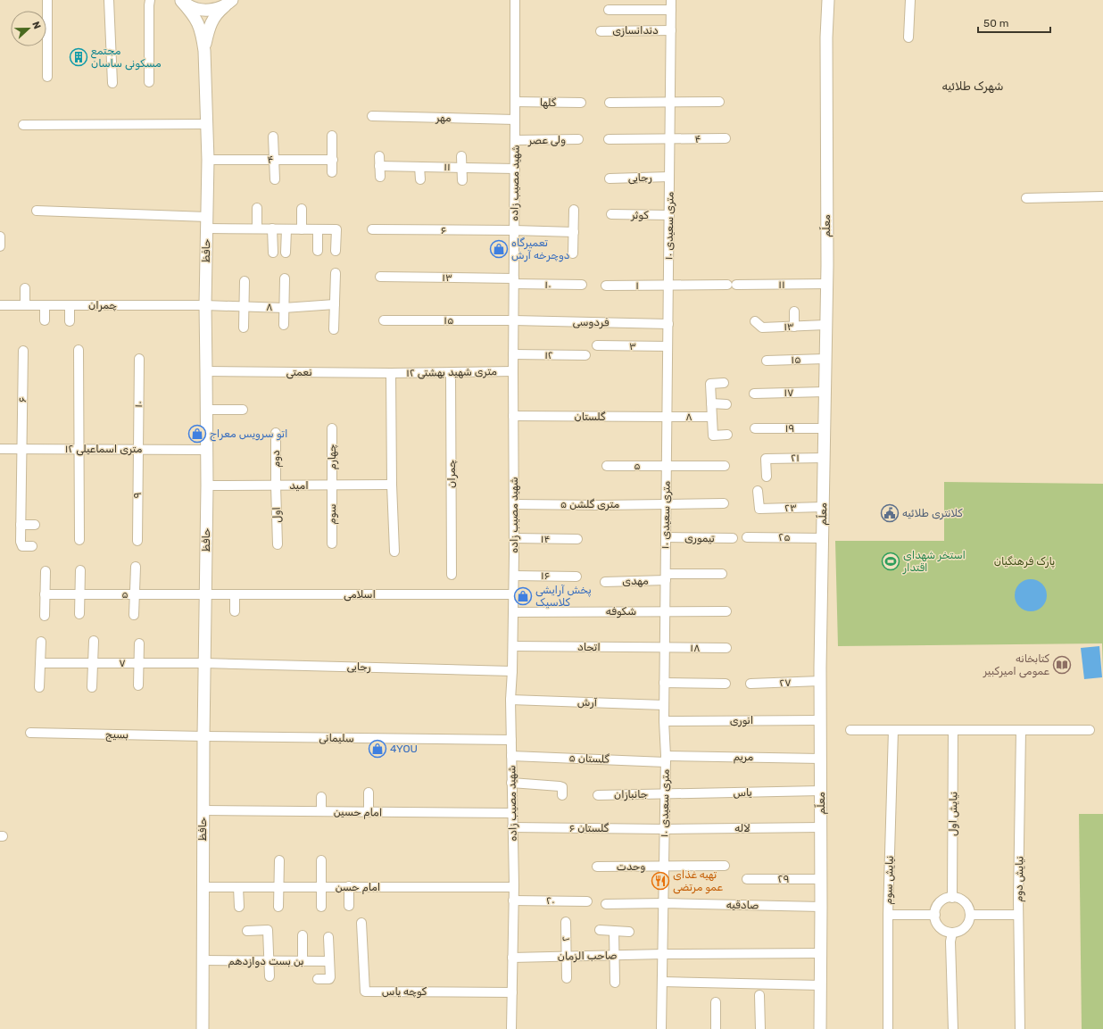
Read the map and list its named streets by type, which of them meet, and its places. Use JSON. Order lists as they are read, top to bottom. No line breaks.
{"streets":{"street":["دندانسازی","گلها","مهر","۴","ولی عصر","۱۱","رجایی","شهید مصیب زاده","کوثر","۱۰ متری سعیدی","معلّم","۶","حافظ","۱۳","۱۰","۱","چمران","۸","۱۵","فردوسی","۳","۱۲","نعمتی","۱۲ متری شهید بهشتی","۱۷","گلستان","۱۹","۱۲ متری اسماعیلی","چهارم","۲۱","دوم","۵","امید","۹","۵ متری گلشن","۲۳","سوم","اول","۲۵","تیموری","۱۴","۱۶","مهدی","اسلامی","شکوفه","اتحاد","۱۸","۷","۲۷","آرش","انوری","بسیج","سلیمانی","مریم","گلستان ۵","یاس","جانبازان","امام حسین","نیایش اول","گلستان ۶","لاله","وحدت","۲۹","نیایش دوم","نیایش سوم","امام حسن","۲۰","صادقیه","۲","صاحب الزمان","بن بست دوازدهم","کوچه یاس"]},"crossings":[["دندانسازی","۱۰ متری سعیدی"],["گلها","شهید مصیب زاده"],["مهر","شهید مصیب زاده"],["۴","۱۰ متری سعیدی"],["۴","حافظ"],["ولی عصر","شهید مصیب زاده"],["۱۱","شهید مصیب زاده"],["۱۱","۱۰ متری سعیدی"],["۱۱","معلّم"],["۱۱","۱"],["رجایی","شهید مصیب زاده"],["رجایی","۱۰ متری سعیدی"],["رجایی","حافظ"],["رجایی","۷"],["شهید مصیب زاده","۶"],["شهید مصیب زاده","۱۳"],["شهید مصیب زاده","۱۰"],["شهید مصیب زاده","۱۵"],["شهید مصیب زاده","فردوسی"],["شهید مصیب زاده","۱۲"],["شهید مصیب زاده","۱۲ متری شهید بهشتی"],["شهید مصیب زاده","گلستان"],["شهید مصیب زاده","۵ متری گلشن"],["شهید مصیب زاده","۱۴"],["شهید مصیب زاده","۱۶"],["شهید مصیب زاده","اسلامی"],["شهید مصیب زاده","شکوفه"],["شهید مصیب زاده","اتحاد"],["شهید مصیب زاده","آرش"],["شهید مصیب زاده","سلیمانی"],["شهید مصیب زاده","گلستان ۵"],["شهید مصیب زاده","امام حسین"],["شهید مصیب زاده","گلستان ۶"],["شهید مصیب زاده","امام حسن"],["شهید مصیب زاده","۲۰"],["شهید مصیب زاده","صاحب الزمان"],["شهید مصیب زاده","کوچه یاس"],["کوثر","۱۰ متری سعیدی"],["۱۰ متری سعیدی","۱"],["۱۰ متری سعیدی","۸"],["۱۰ متری سعیدی","فردوسی"],["۱۰ متری سعیدی","۳"],["۱۰ متری سعیدی","گلستان"],["۱۰ متری سعیدی","۵"],["۱۰ متری سعیدی","۵ متری گلشن"],["۱۰ متری سعیدی","تیموری"],["۱۰ متری سعیدی","مهدی"],["۱۰ متری سعیدی","شکوفه"],["۱۰ متری سعیدی","اتحاد"],["۱۰ متری سعیدی","۱۸"],["۱۰ متری سعیدی","آرش"],["۱۰ متری سعیدی","انوری"],["۱۰ متری سعیدی","مریم"],["۱۰ متری سعیدی","گلستان ۵"],["۱۰ متری سعیدی","یاس"],["۱۰ متری سعیدی","جانبازان"],["۱۰ متری سعیدی","گلستان ۶"],["۱۰ متری سعیدی","لاله"],["۱۰ متری سعیدی","وحدت"],["۱۰ متری سعیدی","صادقیه"],["۱۰ متری سعیدی","صاحب الزمان"],["معلّم","۱۳"],["معلّم","۱۵"],["معلّم","۱۷"],["معلّم","۱۹"],["معلّم","۲۱"],["معلّم","۲۳"],["معلّم","۲۵"],["معلّم","۲۷"],["معلّم","انوری"],["معلّم","مریم"],["معلّم","یاس"],["معلّم","لاله"],["معلّم","۲۹"],["معلّم","صادقیه"],["معلّم","صاحب الزمان"],["۶","۱۲ متری اسماعیلی"],["حافظ","چمران"],["حافظ","۸"],["حافظ","نعمتی"],["حافظ","۱۲ متری اسماعیلی"],["حافظ","۵"],["حافظ","امید"],["حافظ","اسلامی"],["حافظ","۷"],["حافظ","بسیج"],["حافظ","سلیمانی"],["حافظ","امام حسین"],["حافظ","امام حسن"],["حافظ","بن بست دوازدهم"],["۱۳","۱۰"],["۱۰","۱۲ متری اسماعیلی"],["۱۰","۹"],["چمران","۸"],["چمران","۱۲ متری شهید بهشتی"],["۸","گلستان"],["۱۵","فردوسی"],["نعمتی","۱۲ متری شهید بهشتی"],["۱۲ متری اسماعیلی","۹"],["چهارم","امید"],["چهارم","سوم"],["دوم","امید"],["دوم","اول"],["۵","اسلامی"],["امید","سوم"],["امید","اول"],["اتحاد","۱۸"],["بسیج","سلیمانی"],["مریم","گلستان ۵"],["یاس","جانبازان"],["گلستان ۶","لاله"],["۲","صاحب الزمان"]],"districts":["شهرک طلائیه"],"parks":["پارک فرهنگیان"],"places":{"building":["مجتمع مسکونی ساسان"],"shop":["تعمیرگاه دوچرخه آرش","اتو سرویس معراج","پخش آرایشی کلاسیک","4YOU"],"public building":["کلانتری طلائیه"],"sports":["استخر شهدای اقتدار"],"library":["کتابخانه عمومی امیرکبیر"],"restaurant":["تهیه غذای عمو مرتضی"]},"scale_bar":"50 m","north":"right"}
